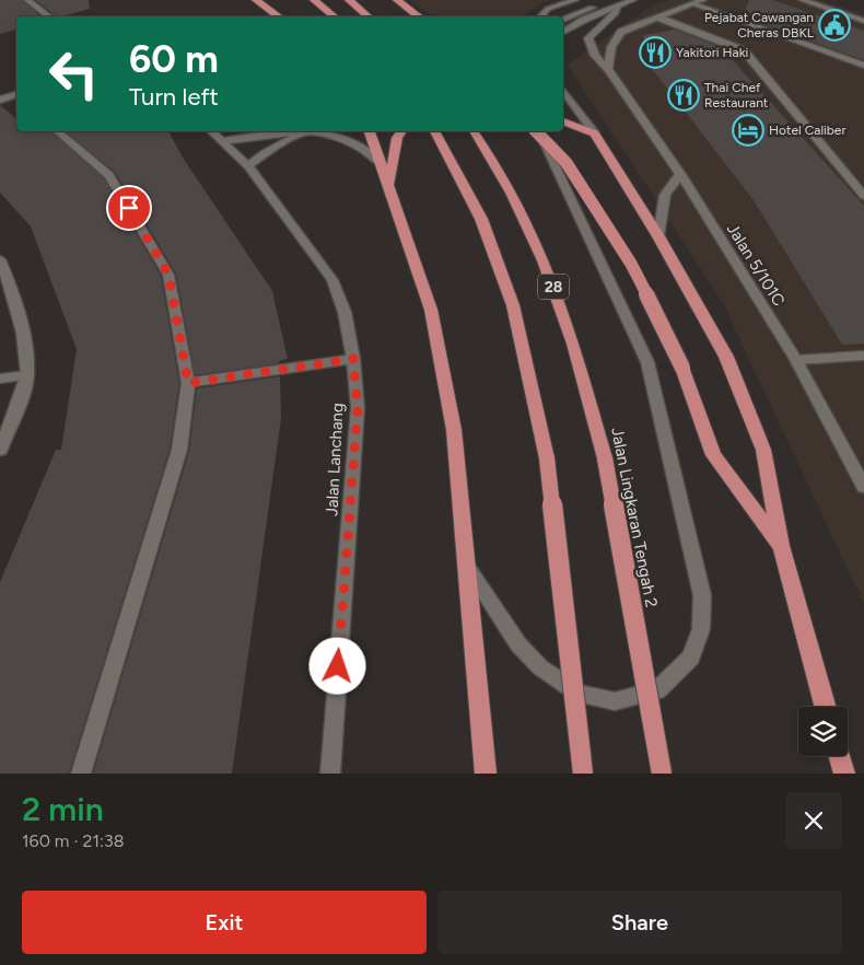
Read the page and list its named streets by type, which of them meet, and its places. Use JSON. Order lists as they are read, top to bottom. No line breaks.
{"streets":{"highway":["28","Jalan Lingkaran Tengah 2"],"street":["Jalan 5/101C","Jalan Lanchang"]},"places":{"public building":["Pejabat Cawangan Cheras DBKL"],"restaurant":["Yakitori Haki","Thai Chef Restaurant"],"hotel":["Hotel Caliber"]},"page":{"turn":["60 m","Turn left"],"heading":["2 min","160 m · 21:38"],"buttons":["Exit","Share"]}}
